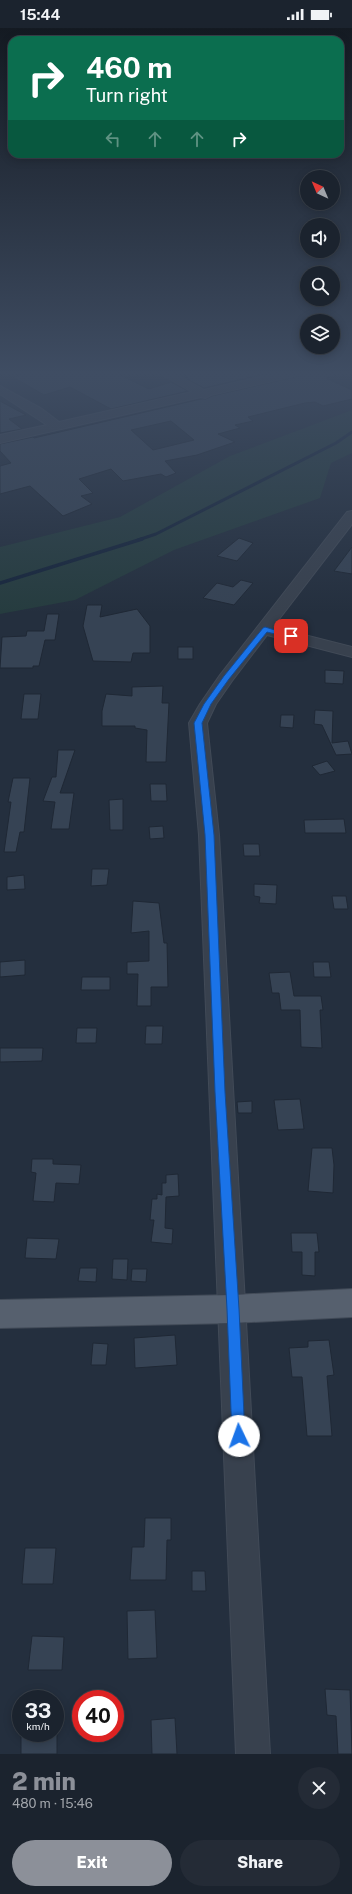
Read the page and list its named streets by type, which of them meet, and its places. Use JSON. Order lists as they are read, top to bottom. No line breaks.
{"north":"top left","page":{"status":"15:44","turn":["460 m","Turn right"],"speed":"33 km/h","limit":"40","heading":["2 min","480 m · 15:46"],"buttons":["Exit","Share"]}}
